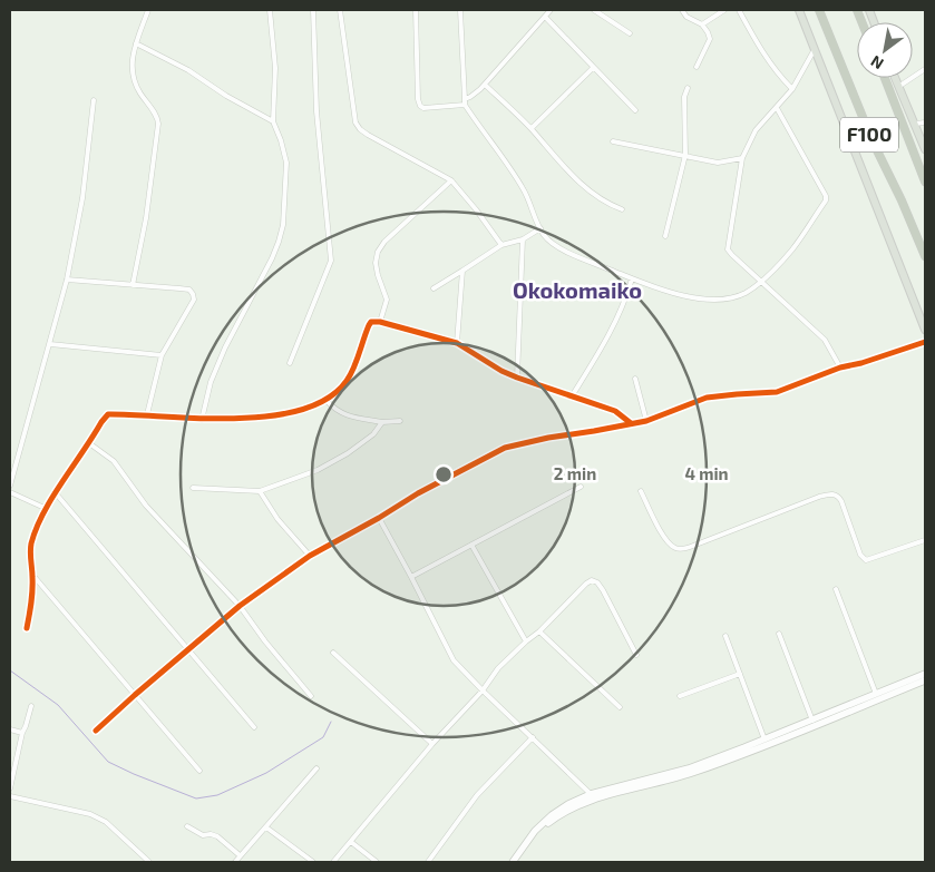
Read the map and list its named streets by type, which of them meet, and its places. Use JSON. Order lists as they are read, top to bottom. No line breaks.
{"streets":{"highway":["F100"]},"districts":["Okokomaiko"],"north":"bottom left","rings":["2 min","4 min"]}
